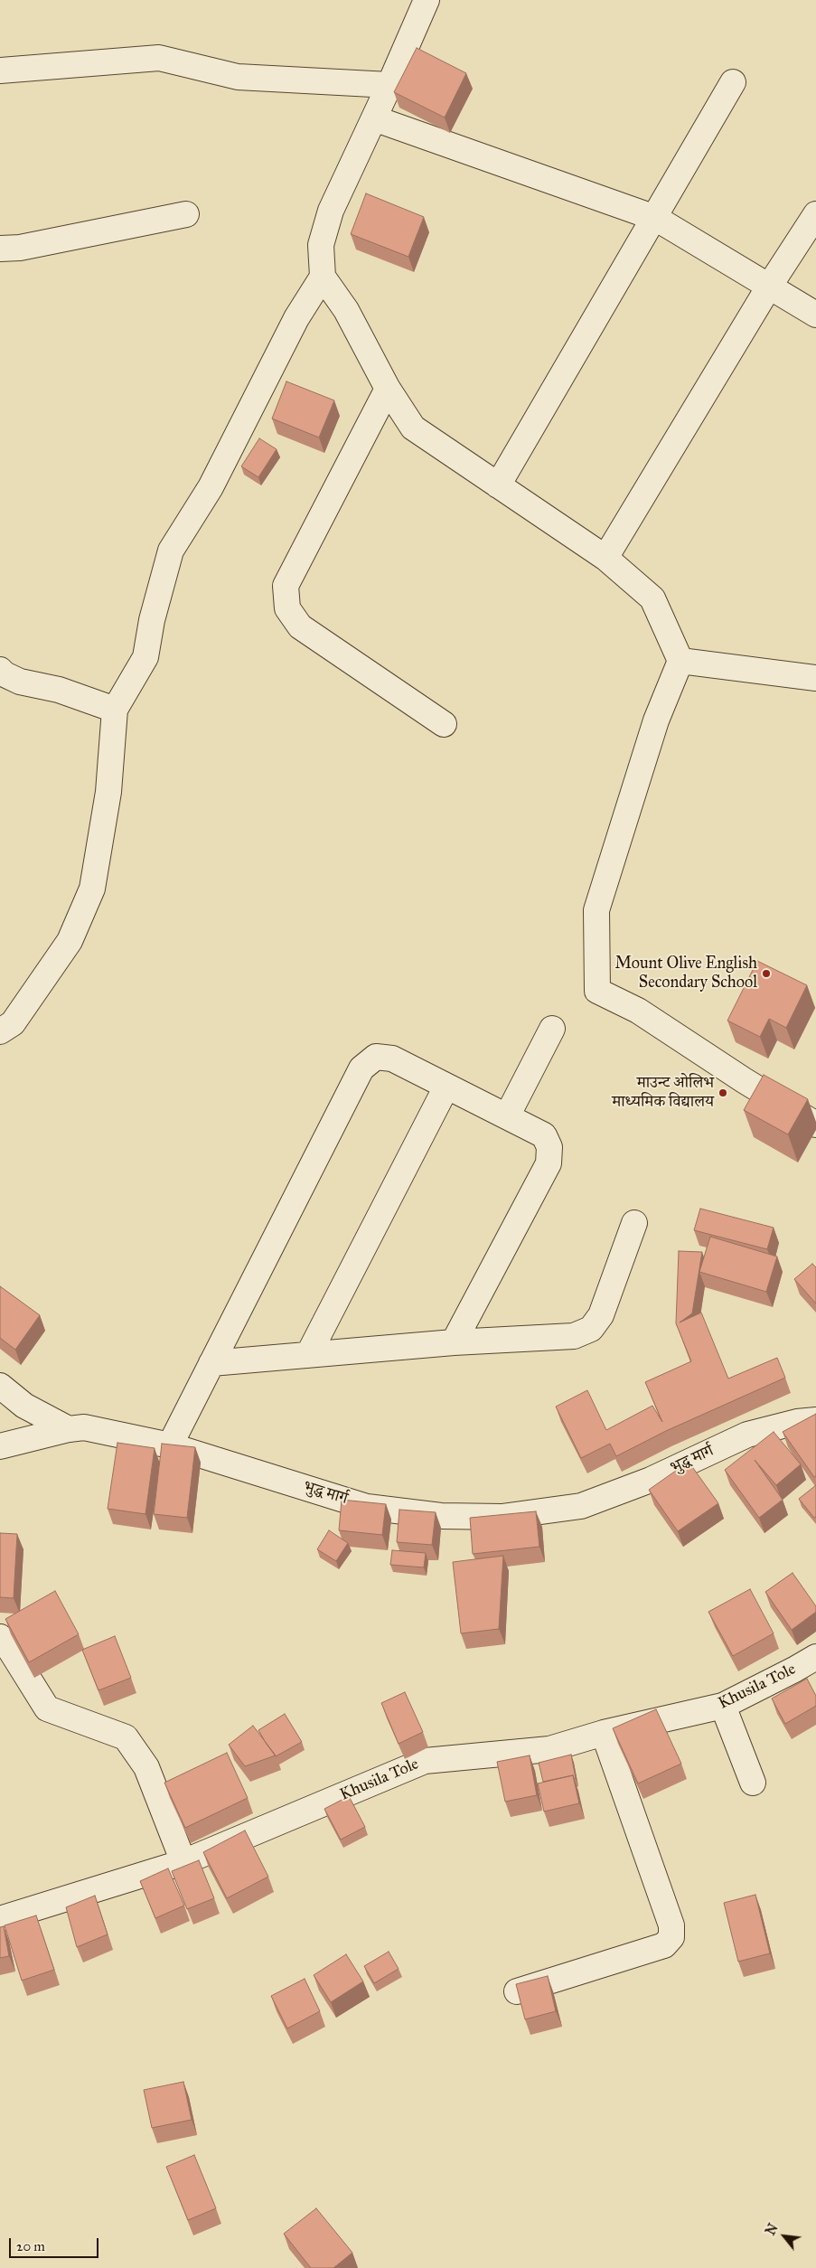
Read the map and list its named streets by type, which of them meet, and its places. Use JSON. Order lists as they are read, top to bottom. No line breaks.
{"streets":{"street":["भुद्ध मार्ग","Khusila Tole"]},"places":["Mount Olive English Secondary School","माउन्ट ओलिभ माध्यमिक विद्यालय"],"scale_bar":"20 m","north":"top left"}
